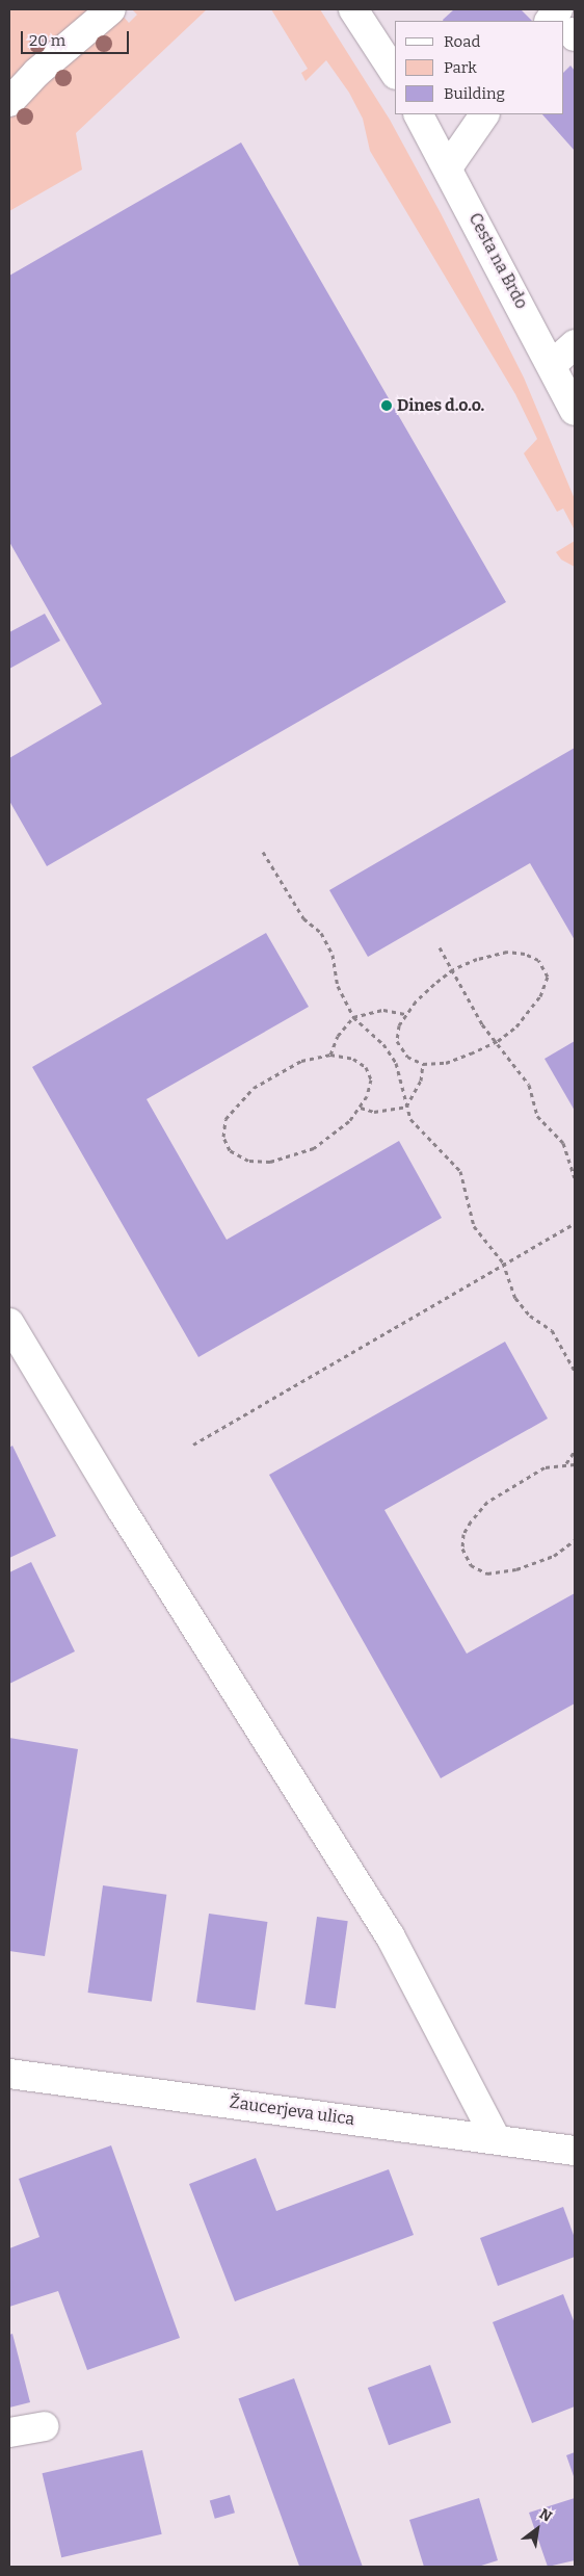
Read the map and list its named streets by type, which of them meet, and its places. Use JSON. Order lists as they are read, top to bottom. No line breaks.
{"streets":{"street":["Cesta na Brdo","Žaucerjeva ulica"]},"places":["Dines d.o.o."],"legend":["Road","Park","Building"],"scale_bar":"20 m","north":"top right"}
